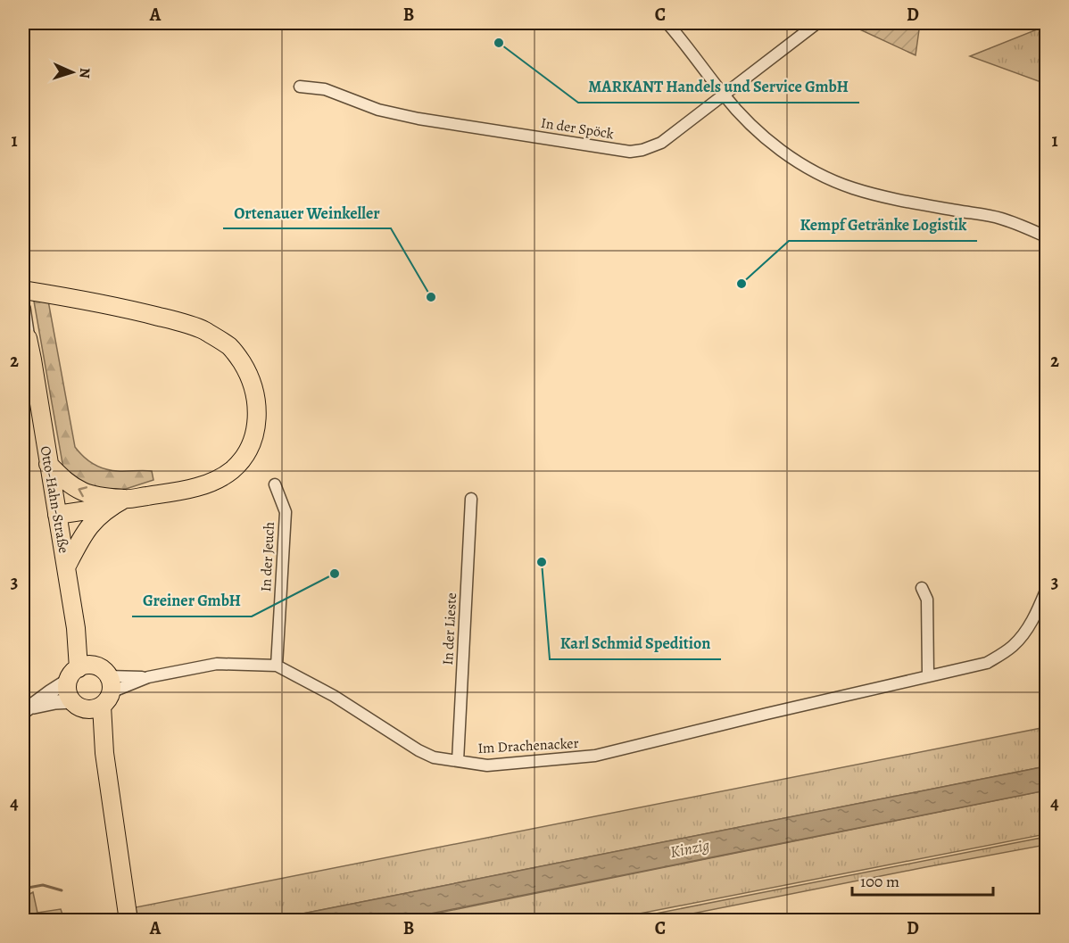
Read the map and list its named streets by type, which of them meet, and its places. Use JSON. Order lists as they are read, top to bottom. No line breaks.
{"streets":{"main road":["Otto-Hahn-Straße"],"street":["In der Spöck","In der Jeuch","In der Lieste","Im Drachenacker"]},"crossings":[["Otto-Hahn-Straße","Im Drachenacker"],["In der Jeuch","Im Drachenacker"],["In der Lieste","Im Drachenacker"]],"water":["Kinzig"],"places":["MARKANT Handels und Service GmbH","Kempf Getränke Logistik","Ortenauer Weinkeller","Karl Schmid Spedition","Greiner GmbH"],"scale_bar":"100 m","north":"right","grid":{"columns":["A","B","C","D"],"rows":["1","2","3","4"]}}
